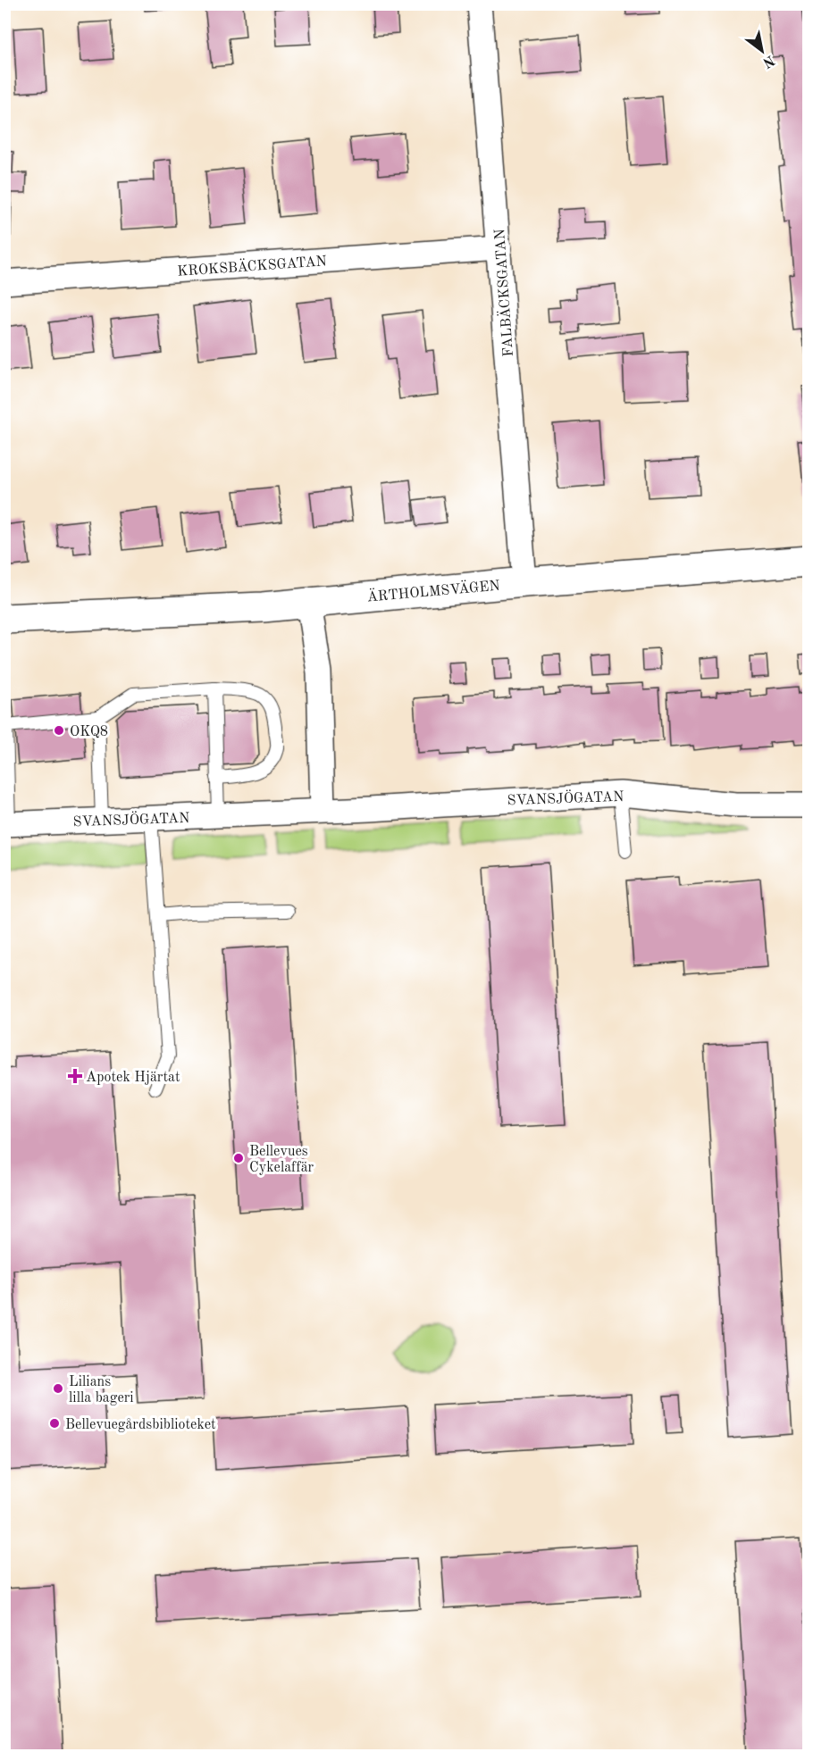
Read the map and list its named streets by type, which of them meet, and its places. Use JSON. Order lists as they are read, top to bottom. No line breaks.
{"streets":{"street":["KROKSBÄCKSGATAN","FALBÄCKSGATAN","ÄRTHOLMSVÄGEN","SVANSJÖGATAN"]},"crossings":[["KROKSBÄCKSGATAN","FALBÄCKSGATAN"],["FALBÄCKSGATAN","ÄRTHOLMSVÄGEN"]],"places":{"other":["OKQ8","Bellevues Cykelaffär","Lilians lilla bageri","Bellevuegårdsbiblioteket"],"health":["Apotek Hjärtat"]},"north":"bottom right"}
